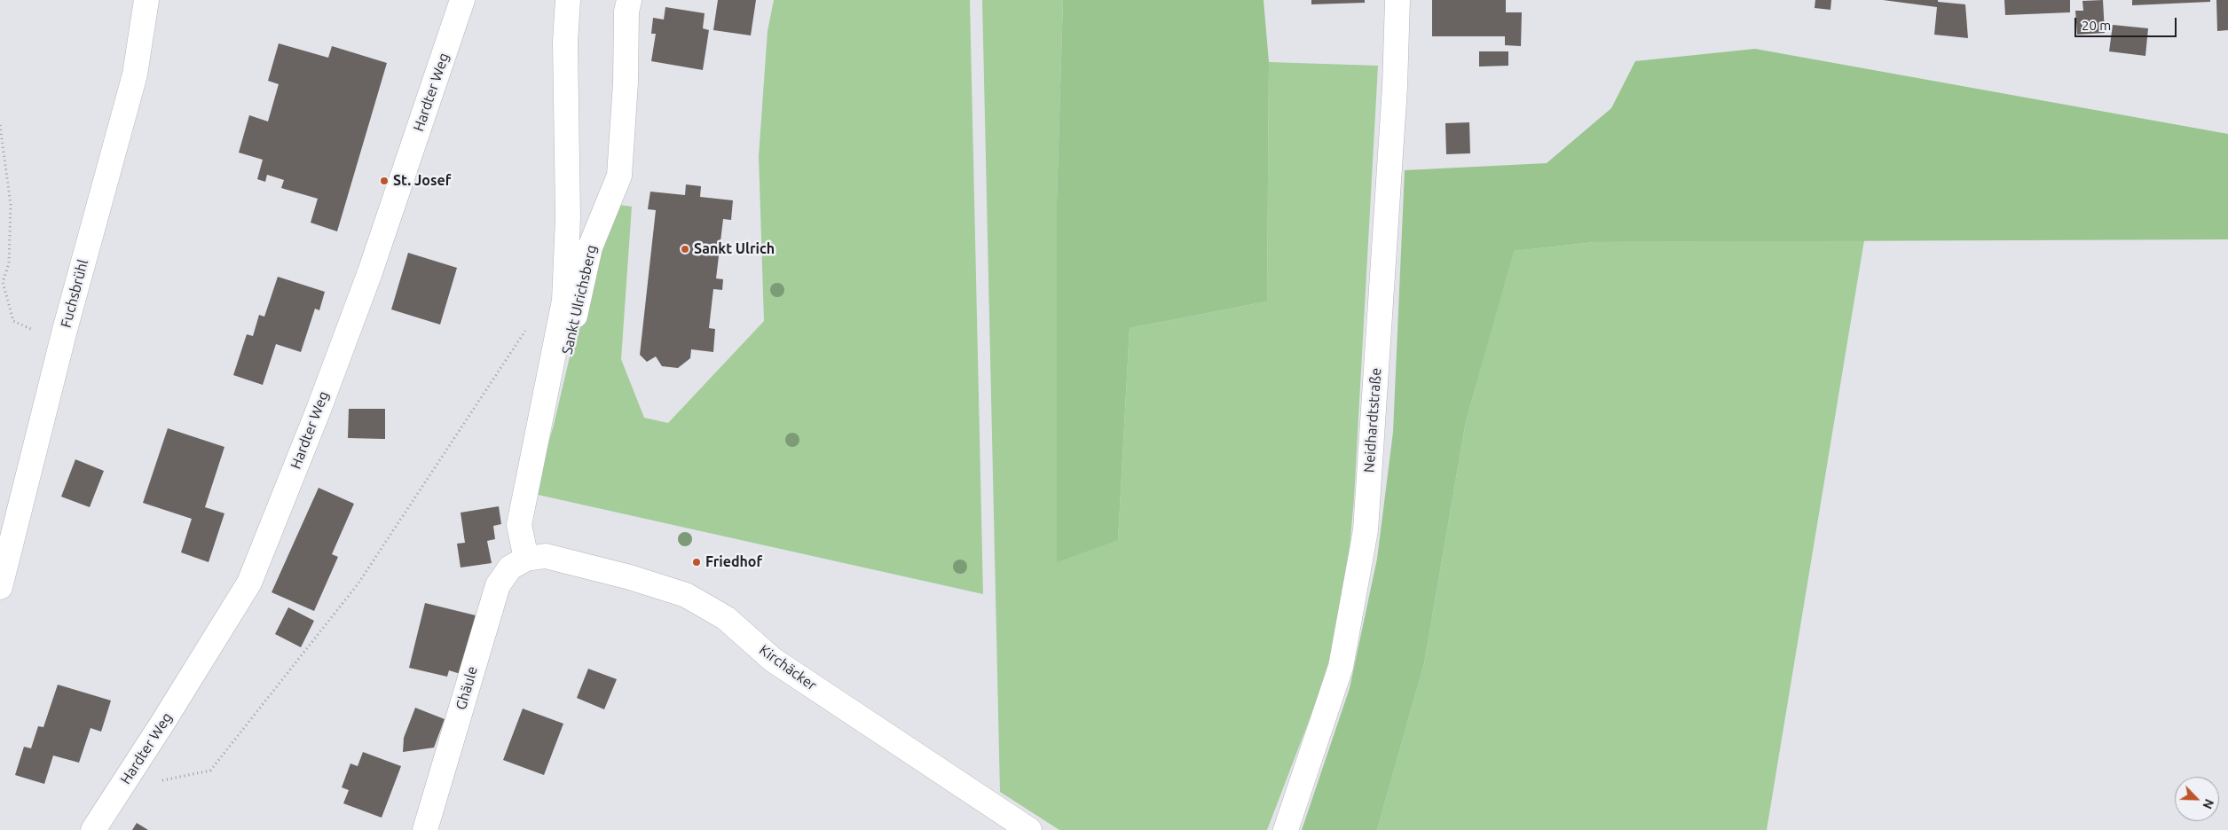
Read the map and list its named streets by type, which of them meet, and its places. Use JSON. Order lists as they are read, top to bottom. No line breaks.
{"streets":{"street":["Hardter Weg","Fuchsbrühl","Sankt Ulrichsberg","Neidhardtstraße","Kirchäcker","Ghäule"]},"crossings":[["Sankt Ulrichsberg","Kirchäcker"],["Sankt Ulrichsberg","Ghäule"],["Kirchäcker","Ghäule"]],"places":["St. Josef","Sankt Ulrich","Friedhof"],"scale_bar":"20 m","north":"bottom right"}
